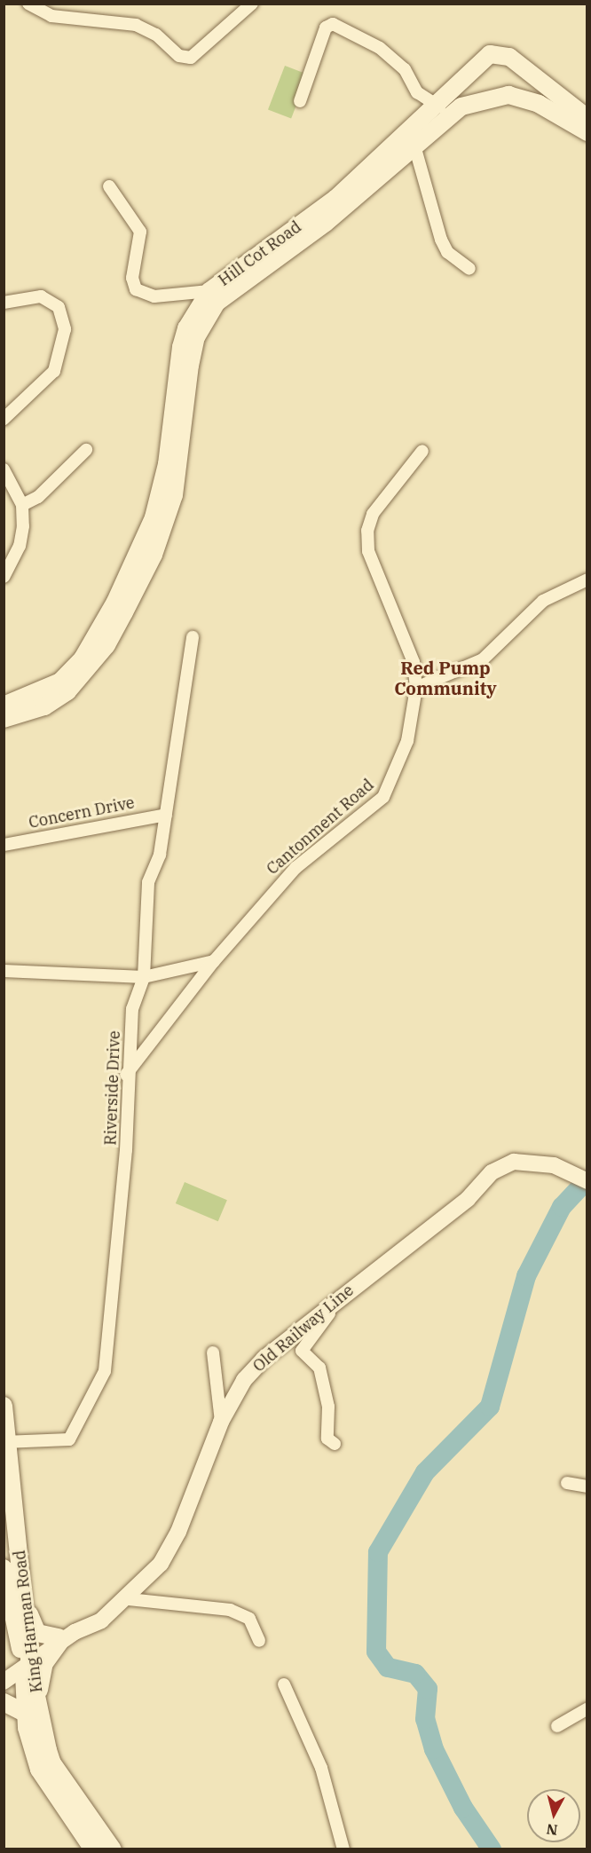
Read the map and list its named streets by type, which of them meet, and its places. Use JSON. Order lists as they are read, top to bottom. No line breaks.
{"streets":{"main road":["Hill Cot Road","King Harman Road"],"street":["Concern Drive","Cantonment Road","Riverside Drive","Old Railway Line"]},"crossings":[["Concern Drive","Riverside Drive"],["Cantonment Road","Riverside Drive"],["Riverside Drive","King Harman Road"],["Old Railway Line","King Harman Road"]],"districts":["Red Pump Community"],"north":"bottom"}
